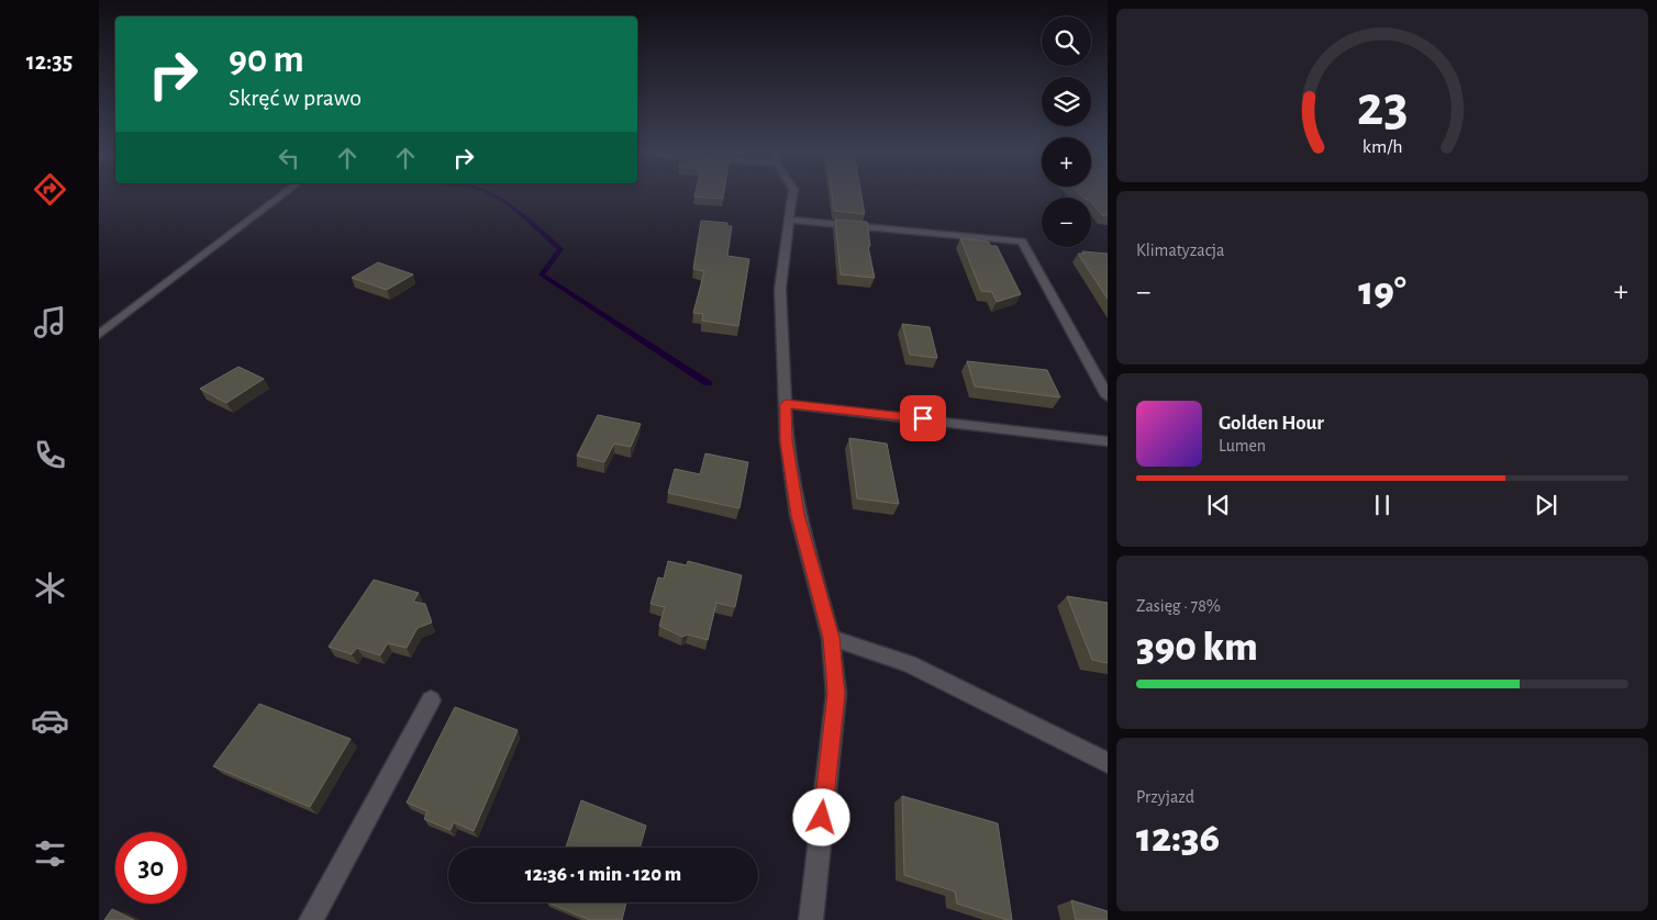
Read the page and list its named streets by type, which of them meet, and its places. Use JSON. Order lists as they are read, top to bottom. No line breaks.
{"page":{"tabs":"12:35","map_buttons":["+","−"],"turn":["90 m","Skręć w prawo"],"tile":["Klimatyzacja",["Zasięg · 78%","390 km"],["Przyjazd","12:36"]],"heat":["−","19°","+"],"song":["Golden Hour","Lumen"],"limit":"30","trip":"12:36 · 1 min · 120 m","gauge":["23","km/h"]}}
